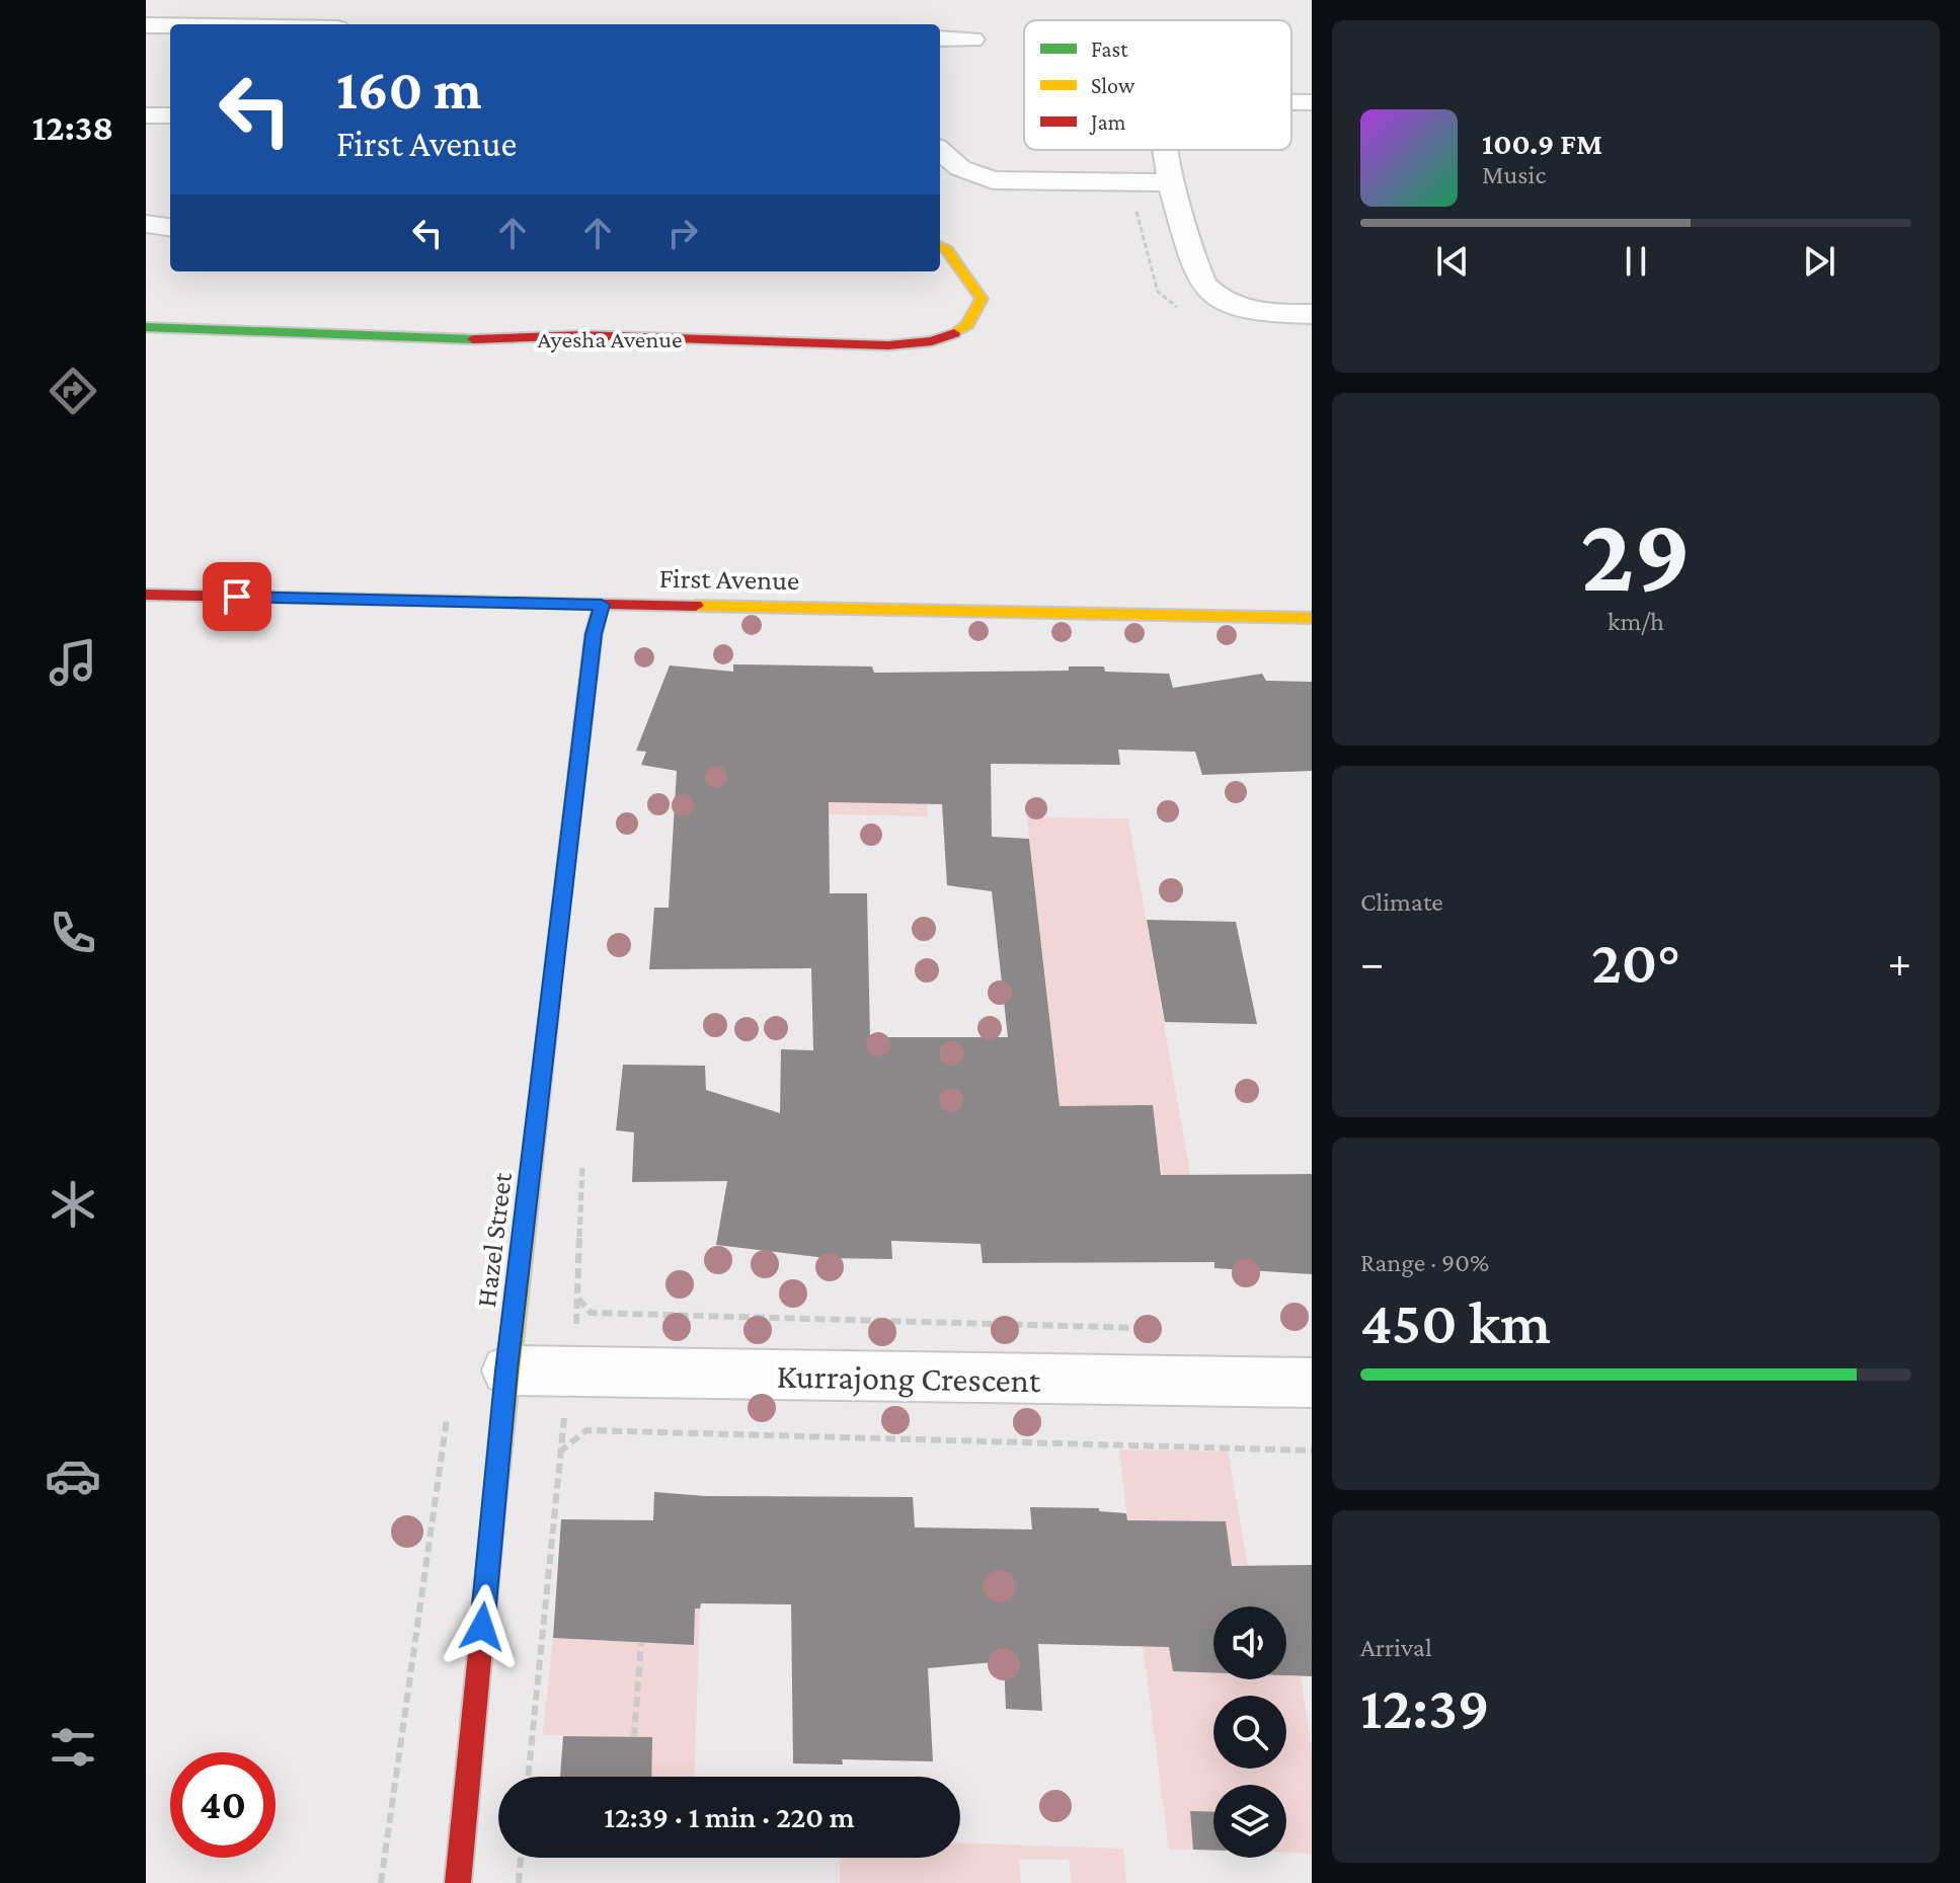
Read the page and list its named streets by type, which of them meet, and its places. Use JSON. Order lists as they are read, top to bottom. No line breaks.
{"streets":{"street":["Ayesha Avenue","First Avenue","Hazel Street","Kurrajong Crescent"]},"crossings":[["First Avenue","Hazel Street"],["Hazel Street","Kurrajong Crescent"]],"legend":["Fast","Slow","Jam"],"page":{"tabs":"12:38","turn":["160 m","First Avenue"],"song":["100.9 FM","Music"],"tile":[["29","km/h"],"Climate",["Range · 90%","450 km"],["Arrival","12:39"]],"heat":["−","20°","+"],"limit":"40","trip":"12:39 · 1 min · 220 m"}}
